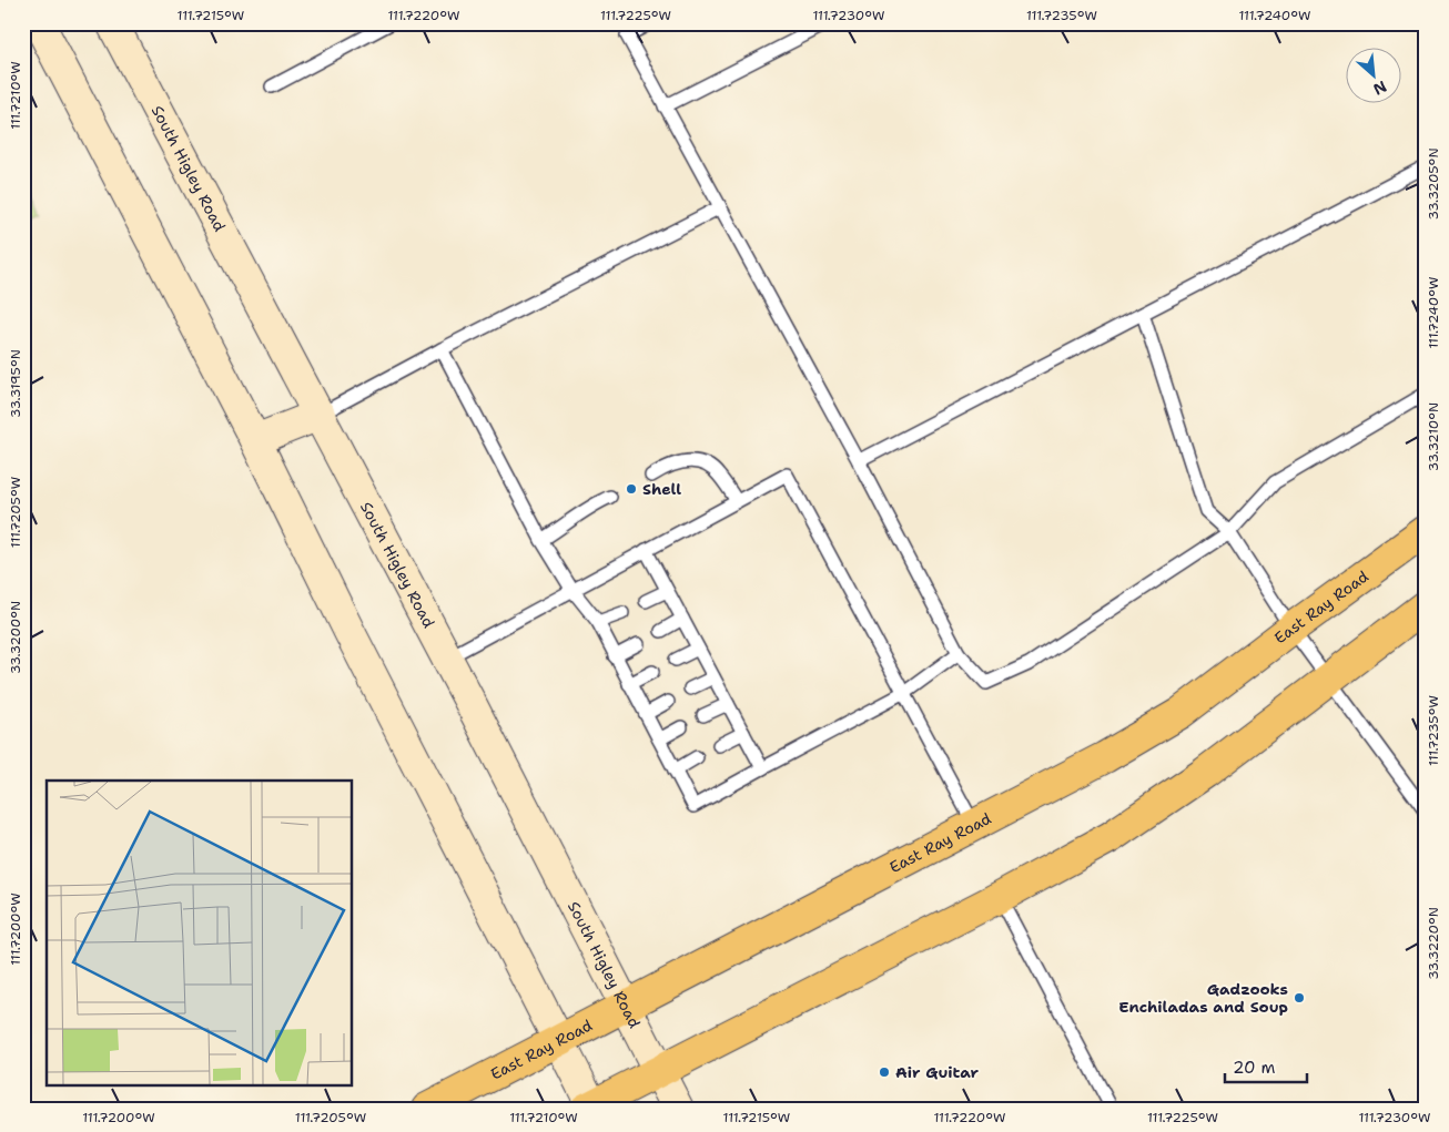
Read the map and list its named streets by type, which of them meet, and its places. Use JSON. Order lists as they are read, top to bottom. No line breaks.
{"streets":{"main road":["South Higley Road","East Ray Road"]},"crossings":[["South Higley Road","East Ray Road"]],"places":["Shell","Gadzooks Enchiladas and Soup","Air Guitar"],"scale_bar":"20 m","north":"bottom right","coordinates":["111.7215°W","111.7220°W","111.7225°W","111.7230°W","111.7235°W","111.7240°W","111.7210°W","33.3205°N","33.3195°N","33.3210°N","111.7205°W","33.3200°N","111.7200°W","33.3220°N"]}
